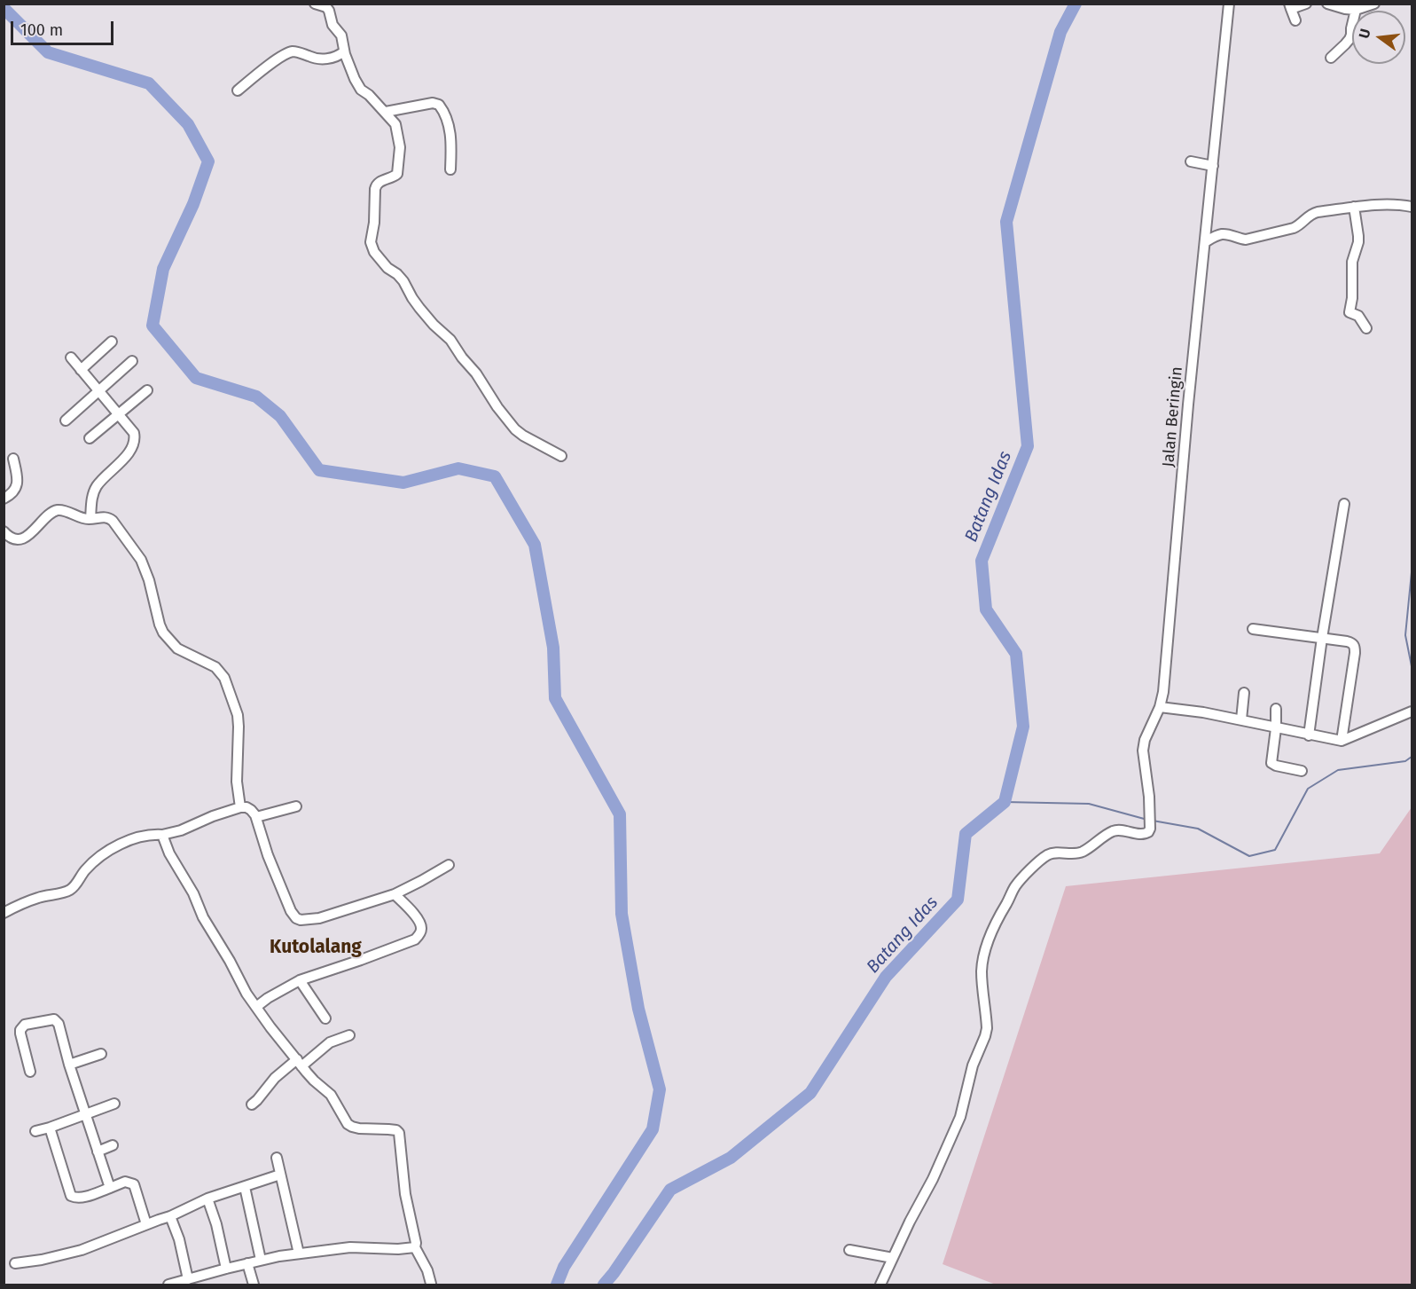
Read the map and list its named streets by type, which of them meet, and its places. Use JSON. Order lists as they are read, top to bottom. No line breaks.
{"streets":{"street":["Jalan Beringin"]},"districts":["Kutolalang"],"water":["Batang Idas"],"scale_bar":"100 m","north":"left"}
